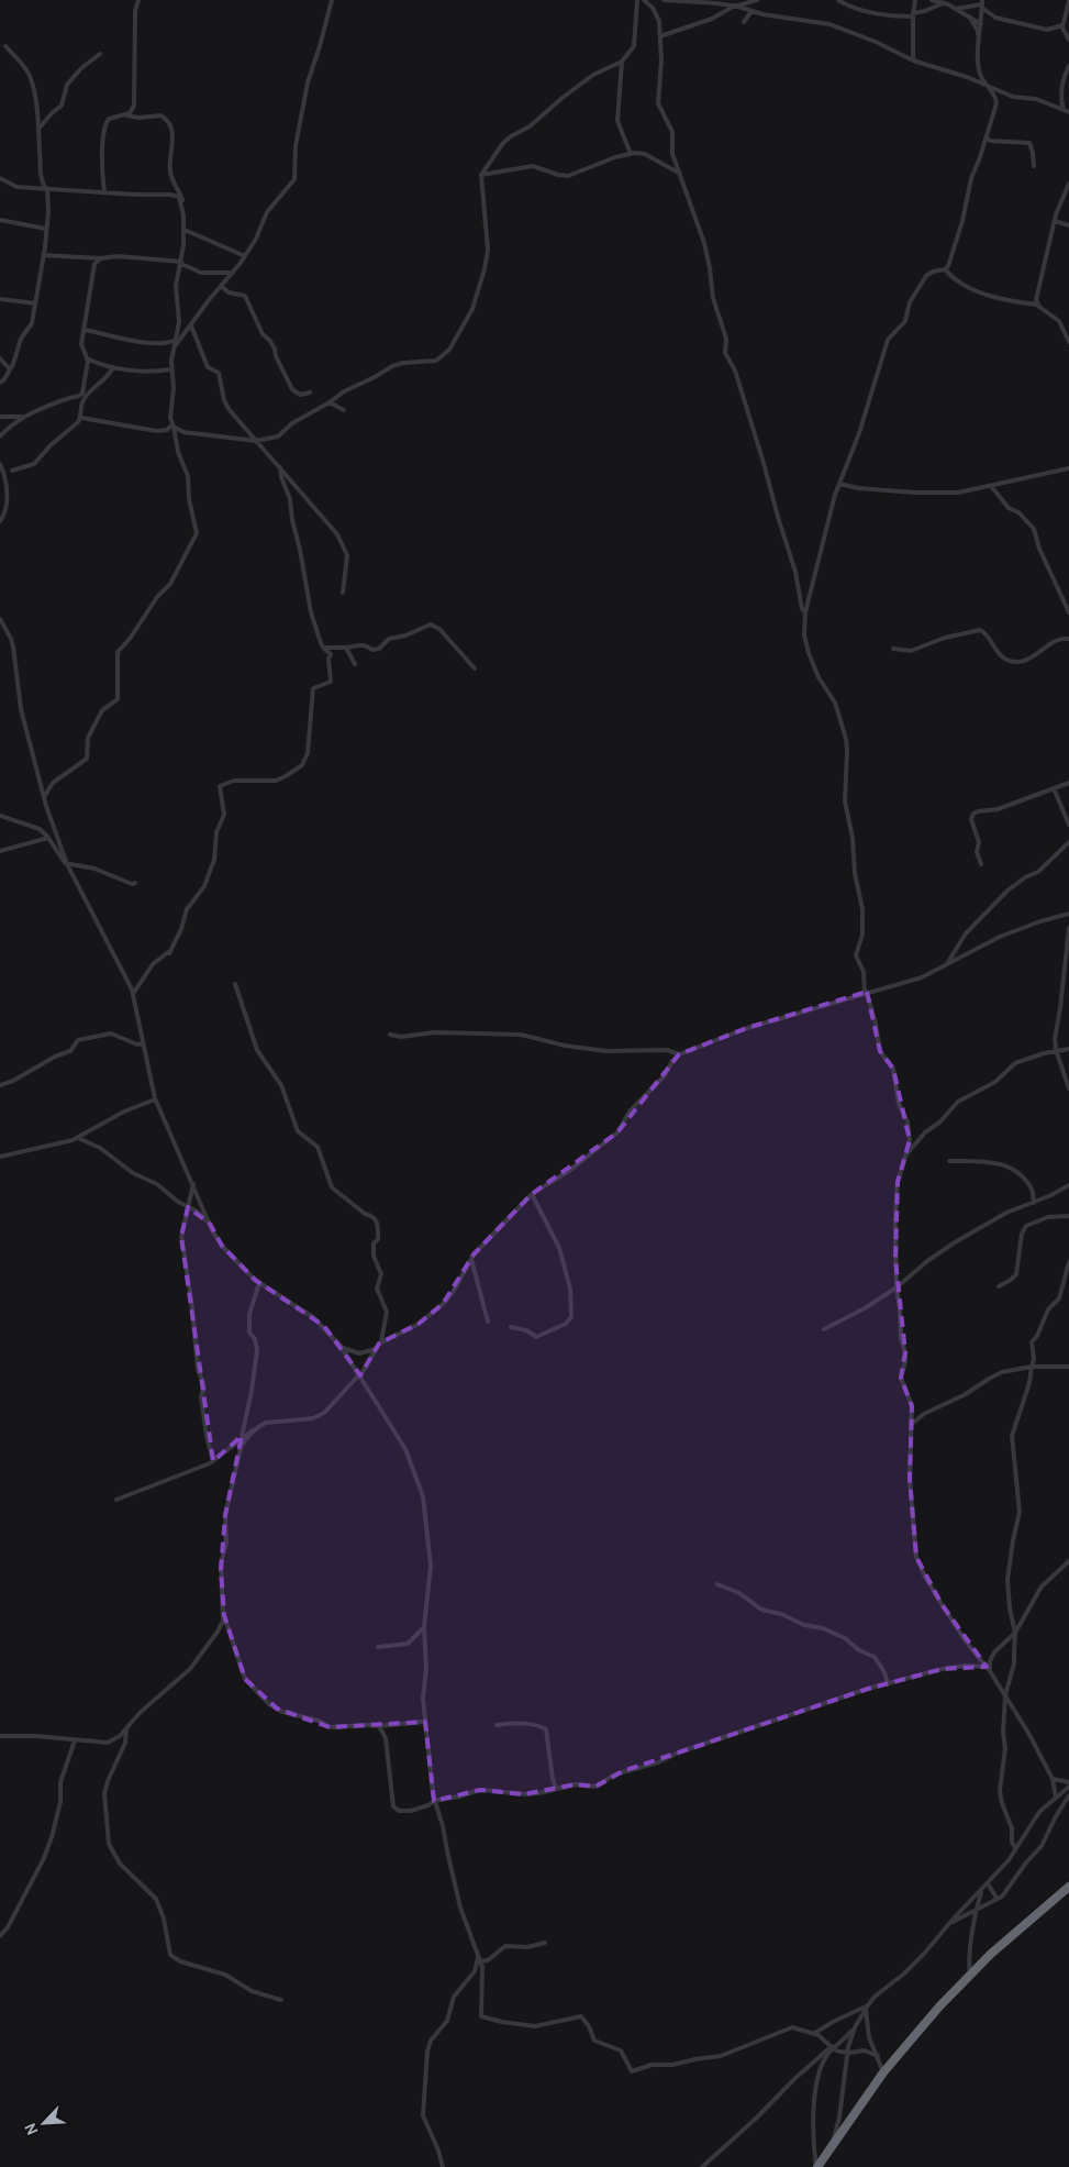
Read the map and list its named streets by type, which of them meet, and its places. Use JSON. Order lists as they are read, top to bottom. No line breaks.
{"north":"bottom left"}
